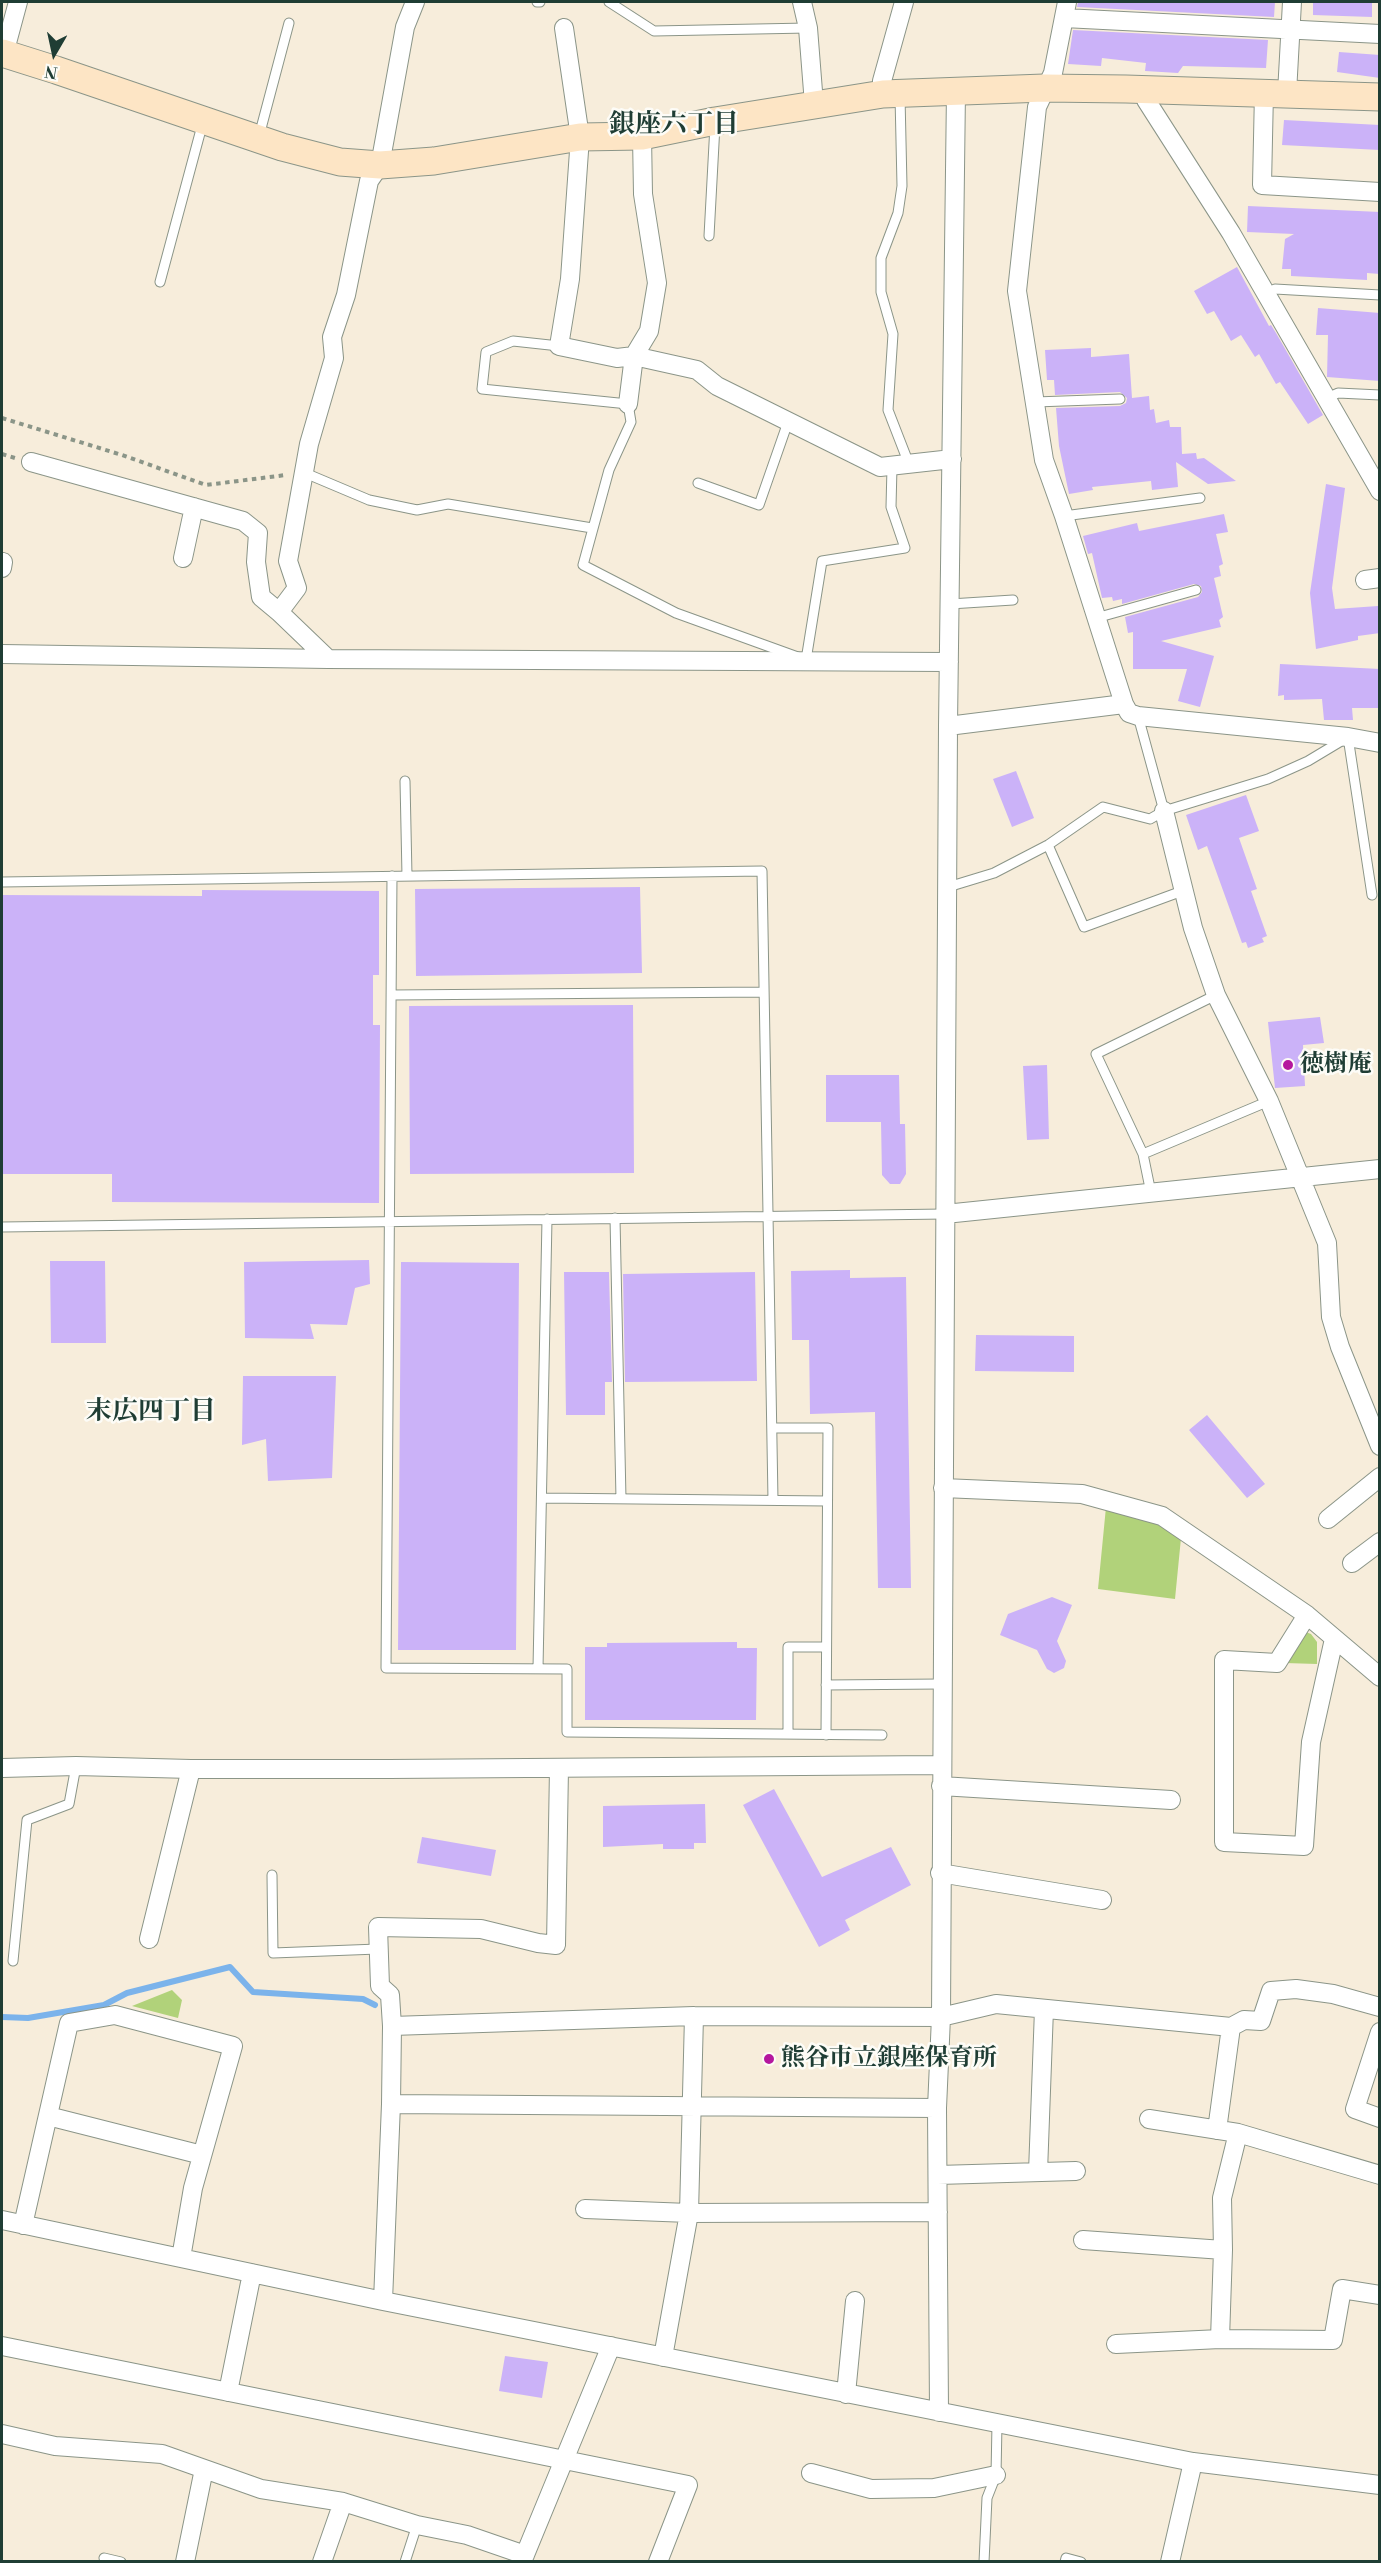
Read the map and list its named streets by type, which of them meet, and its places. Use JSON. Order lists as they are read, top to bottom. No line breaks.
{"districts":["銀座六丁目","末広四丁目"],"places":["徳樹庵","熊谷市立銀座保育所"],"north":"bottom"}
